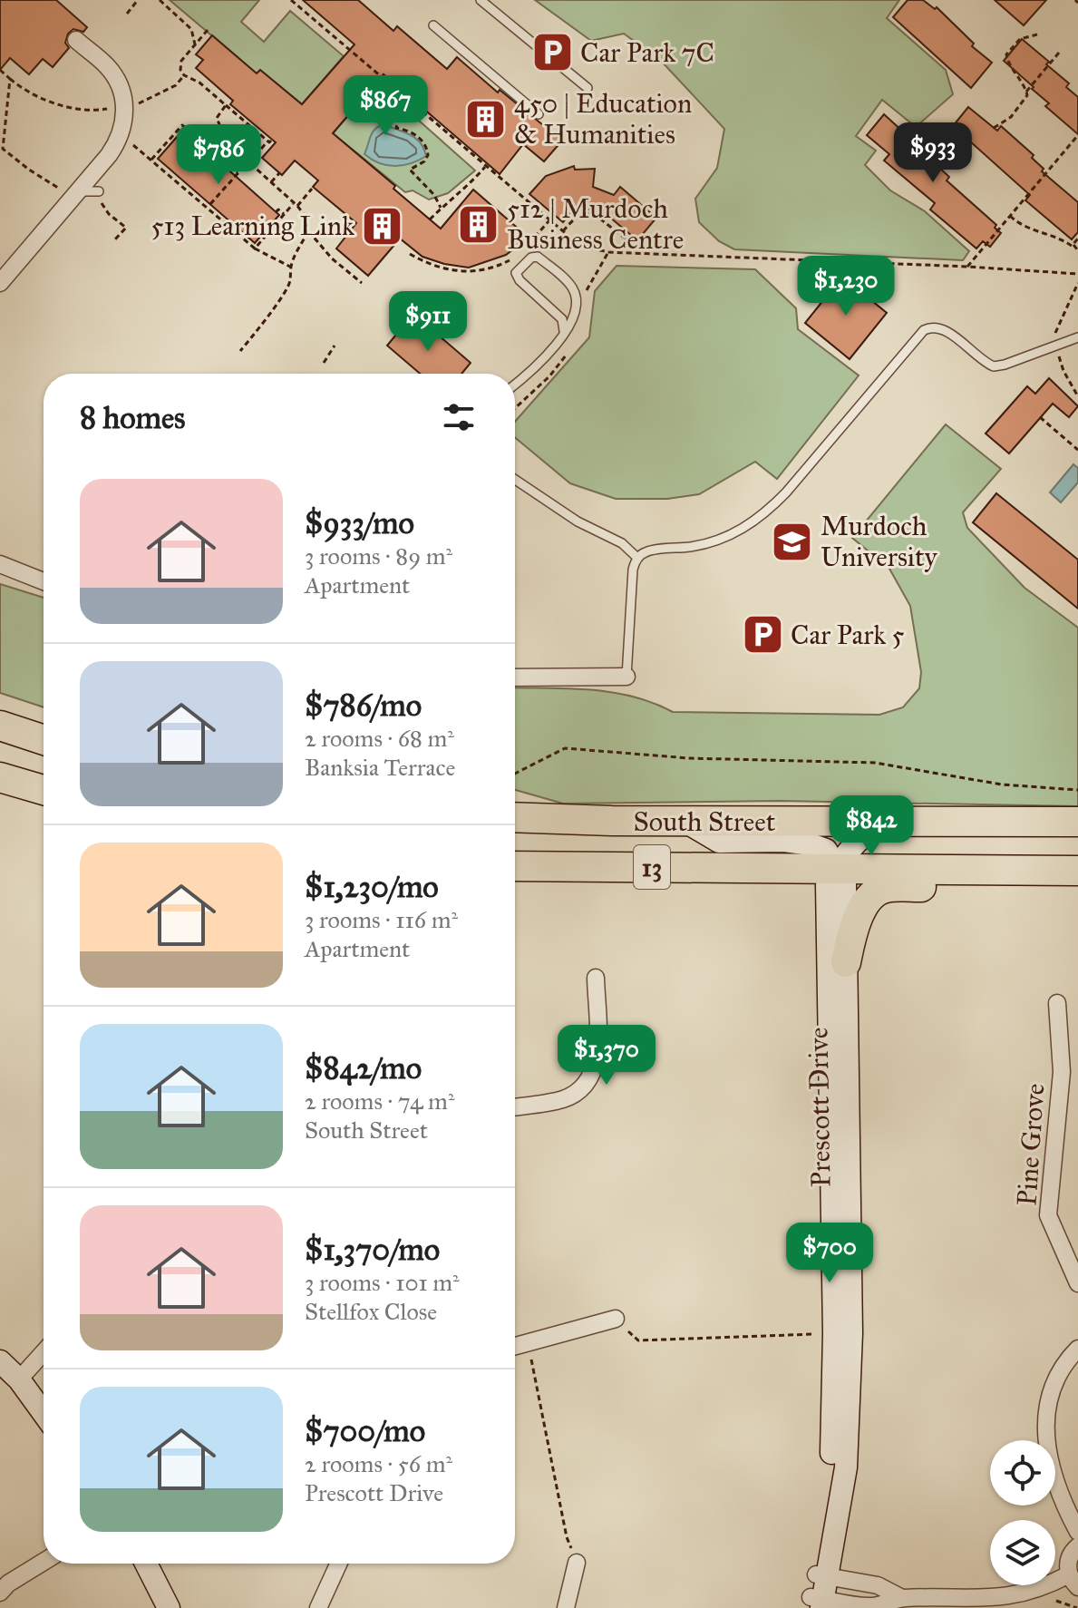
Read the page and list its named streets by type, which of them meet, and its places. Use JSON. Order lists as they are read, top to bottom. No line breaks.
{"streets":{"highway":["South Street","13"],"street":["Prescott Drive","Pine Grove"]},"crossings":[["South Street","Prescott Drive"]],"places":{"parking":["Car Park 7C","Car Park 5"],"building":["450 | Education & Humanities","512 | Murdoch Business Centre","513 Learning Link"],"school or university":["Murdoch University"]},"page":{"price":["$867","$933","$786","$1,230","$911","$842","$1,370","$700"],"heading":"8 homes","list":[{"name":"$933/mo","note":"3 rooms · 89 m² · Apartment"},{"name":"$786/mo","note":"2 rooms · 68 m² · Banksia Terrace"},{"name":"$1,230/mo","note":"3 rooms · 116 m² · Apartment"},{"name":"$842/mo","note":"2 rooms · 74 m² · South Street"},{"name":"$1,370/mo","note":"3 rooms · 101 m² · Stellfox Close"},{"name":"$700/mo","note":"2 rooms · 56 m² · Prescott Drive"}]}}
